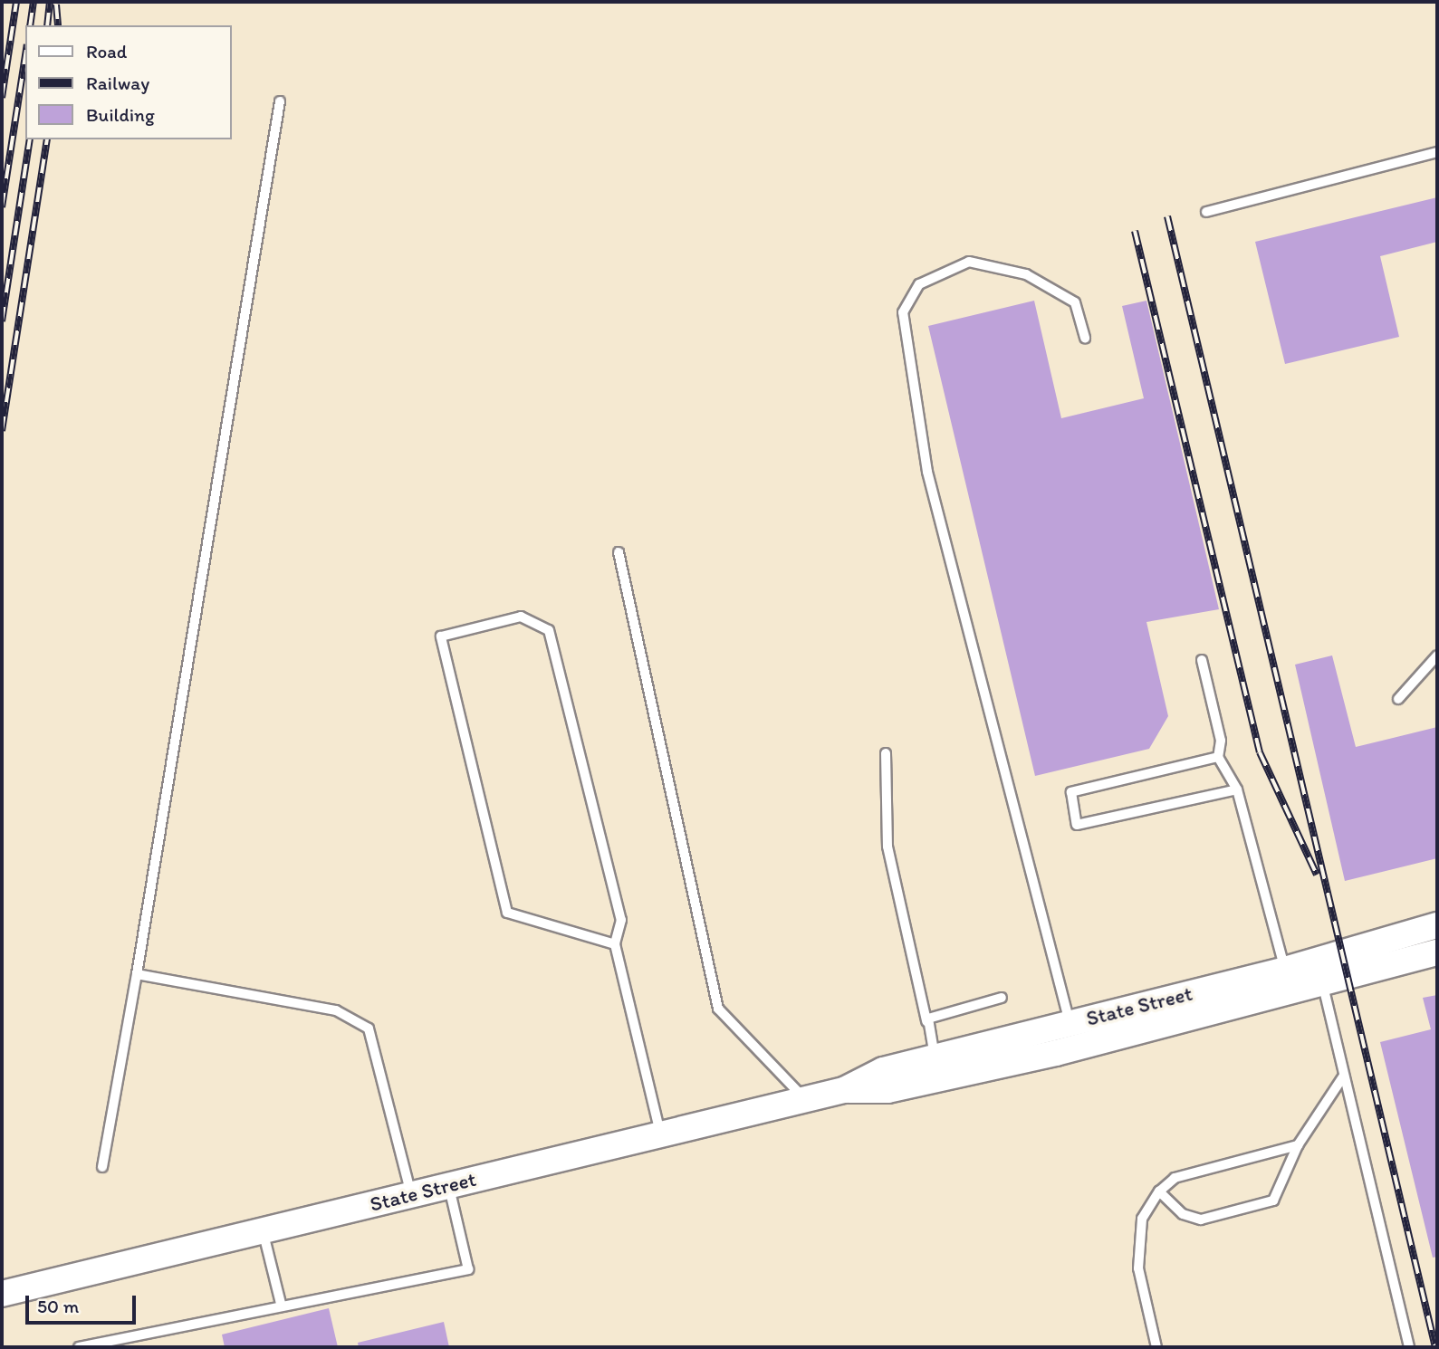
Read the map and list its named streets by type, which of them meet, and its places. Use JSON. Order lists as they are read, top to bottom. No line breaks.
{"streets":{"street":["State Street"]},"legend":["Road","Railway","Building"],"scale_bar":"50 m"}
